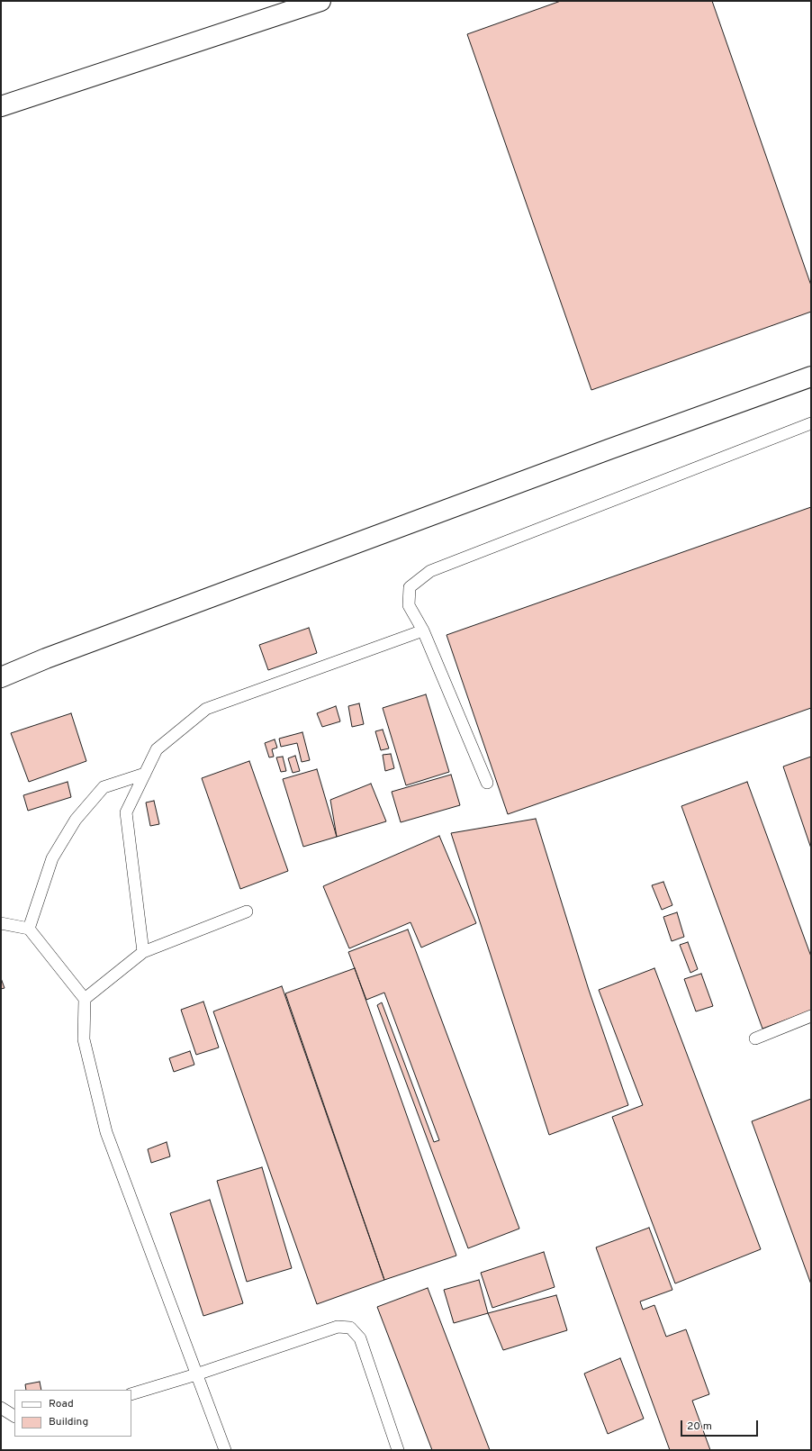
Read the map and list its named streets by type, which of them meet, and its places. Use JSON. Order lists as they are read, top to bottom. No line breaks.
{"legend":["Road","Building"],"scale_bar":"20 m"}
